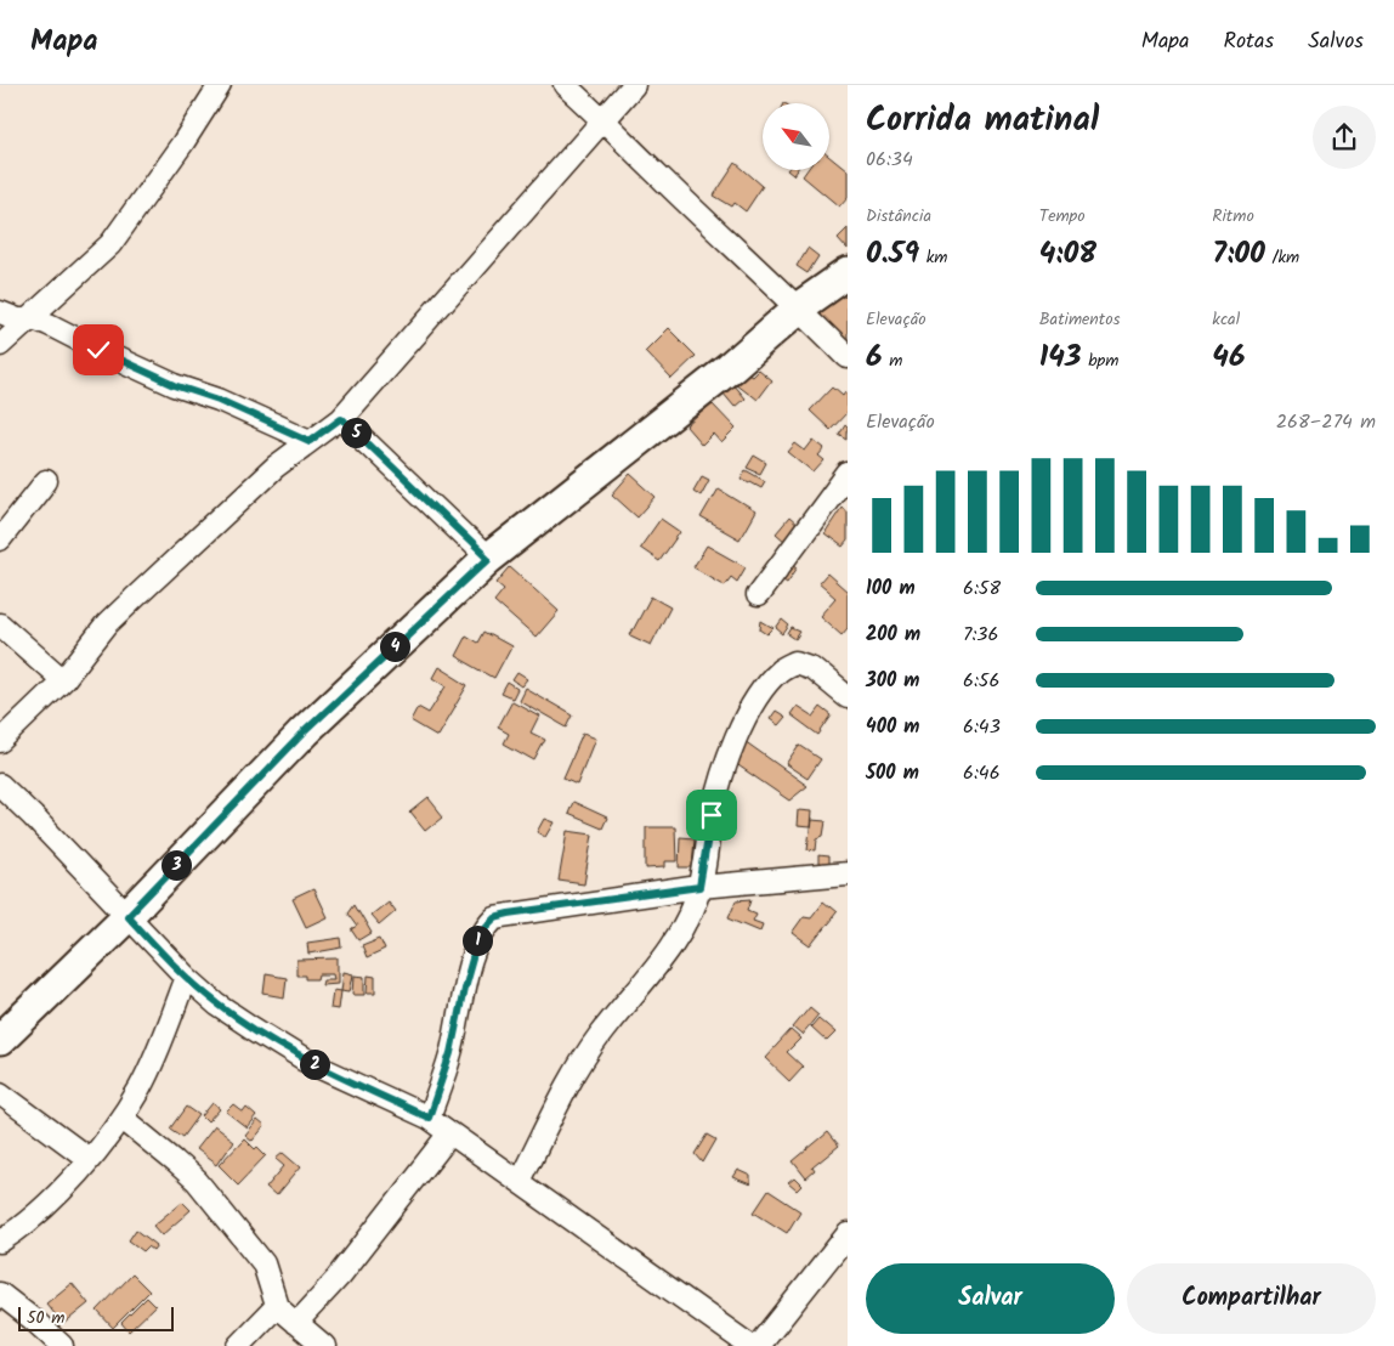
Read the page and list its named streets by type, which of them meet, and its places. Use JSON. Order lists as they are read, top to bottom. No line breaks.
{"scale_bar":"50 m","north":"top left","page":{"header":"Mapa","nav":["Mapa","Rotas","Salvos"],"heading":["Corrida matinal","06:34"],"stats":[["Distância","0.59 km"],["Tempo","4:08"],["Ritmo","7:00 /km"],["Elevação","6 m"],["Batimentos","143 bpm"],["kcal","46"]],"chart":["Elevação","268–274 m"],"pins":["5","4","3","1","2"],"list":[{"name":"100 m","note":"6:58"},{"name":"200 m","note":"7:36"},{"name":"300 m","note":"6:56"},{"name":"400 m","note":"6:43"},{"name":"500 m","note":"6:46"}],"buttons":["Salvar","Compartilhar"],"scale":"50 m"}}
